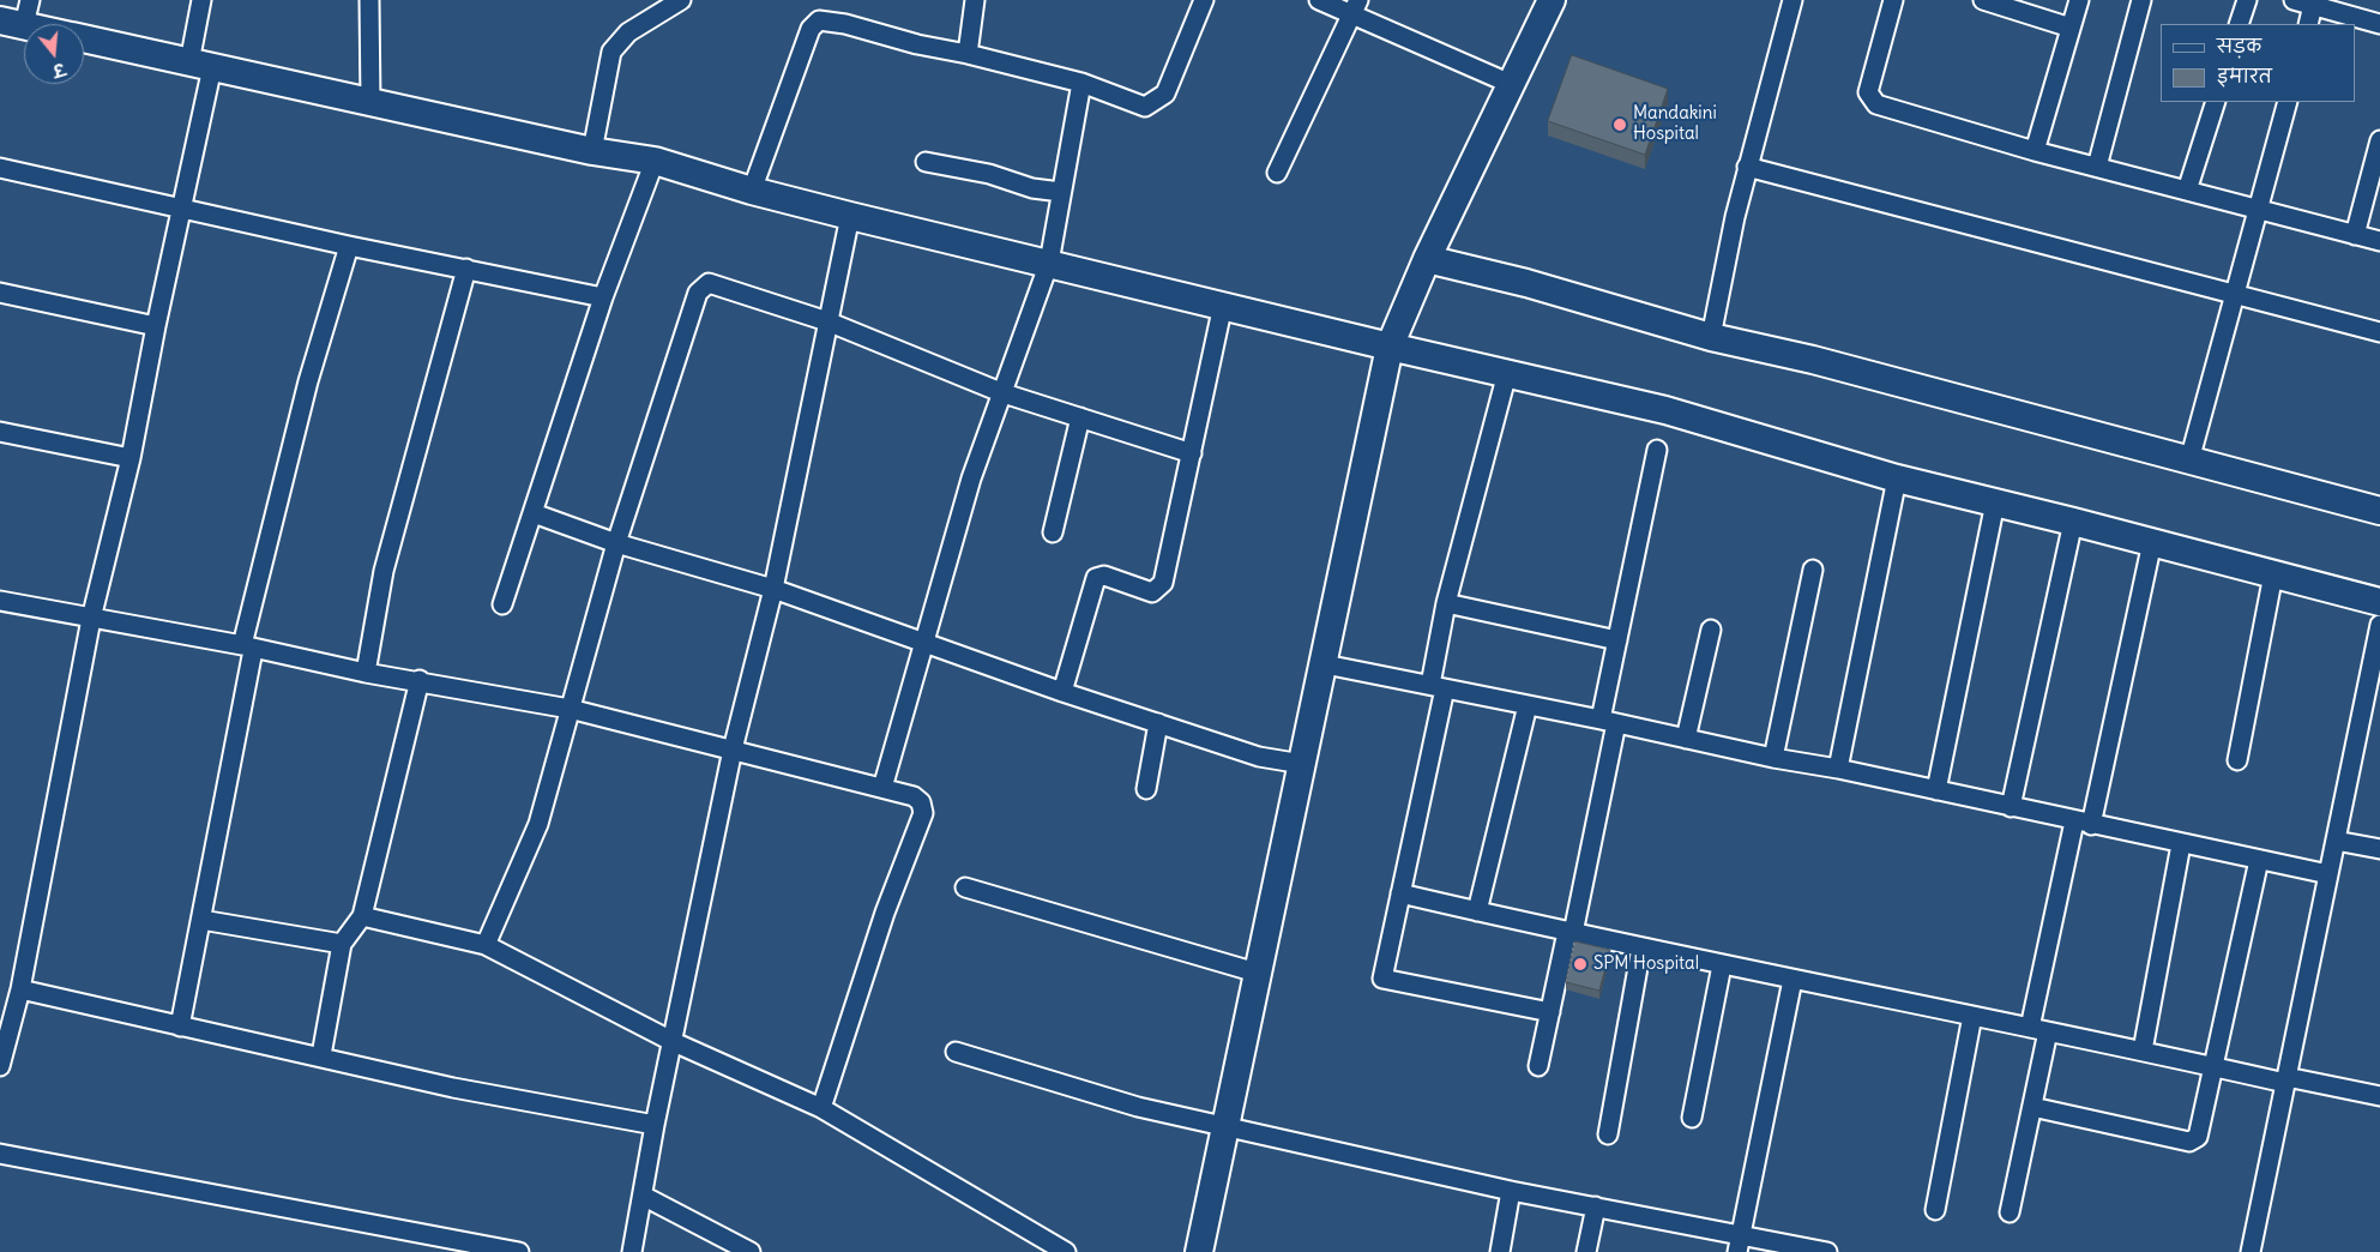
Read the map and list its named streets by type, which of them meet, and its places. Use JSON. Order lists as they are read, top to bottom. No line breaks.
{"places":["Mandakini Hospital","SPM Hospital"],"legend":["सड़क","इमारत"],"north":"bottom"}
